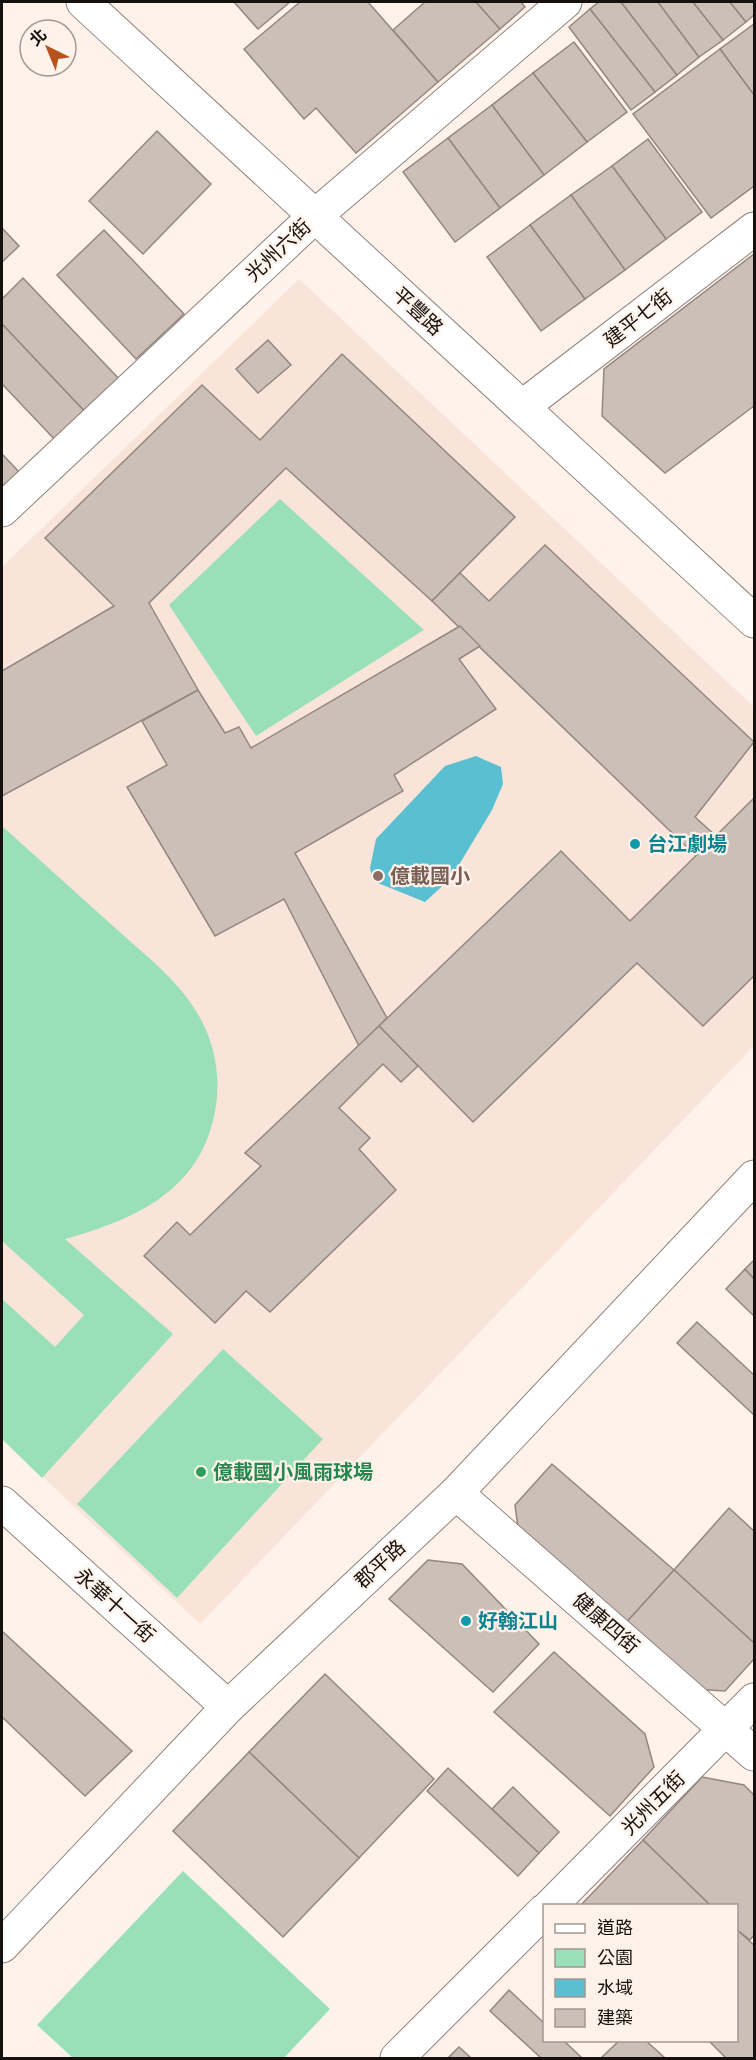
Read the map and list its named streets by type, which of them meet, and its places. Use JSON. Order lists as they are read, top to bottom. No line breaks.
{"streets":{"street":["光州六街","平豐路","建平七街","郡平路","永華十一街","健康四街","光州五街"]},"crossings":[["光州六街","平豐路"],["平豐路","建平七街"],["郡平路","永華十一街"],["郡平路","健康四街"],["健康四街","光州五街"]],"places":["台江劇場","億載國小","億載國小風雨球場","好翰江山"],"legend":["道路","公園","水域","建築"],"north":"top left"}
